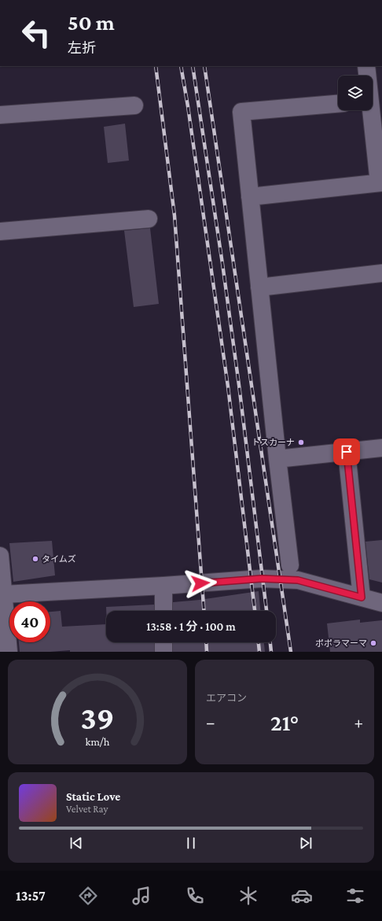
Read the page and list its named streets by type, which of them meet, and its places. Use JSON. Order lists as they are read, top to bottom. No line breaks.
{"places":["トスカーナ","タイムズ","ポポラマーマ"],"page":{"turn":["50 m","左折"],"limit":"40","trip":"13:58 · 1 分 · 100 m","tile":"エアコン","heat":["−","21°","+"],"song":["Static Love","Velvet Ray"],"tabs":"13:57","gauge":["39","km/h"]}}
